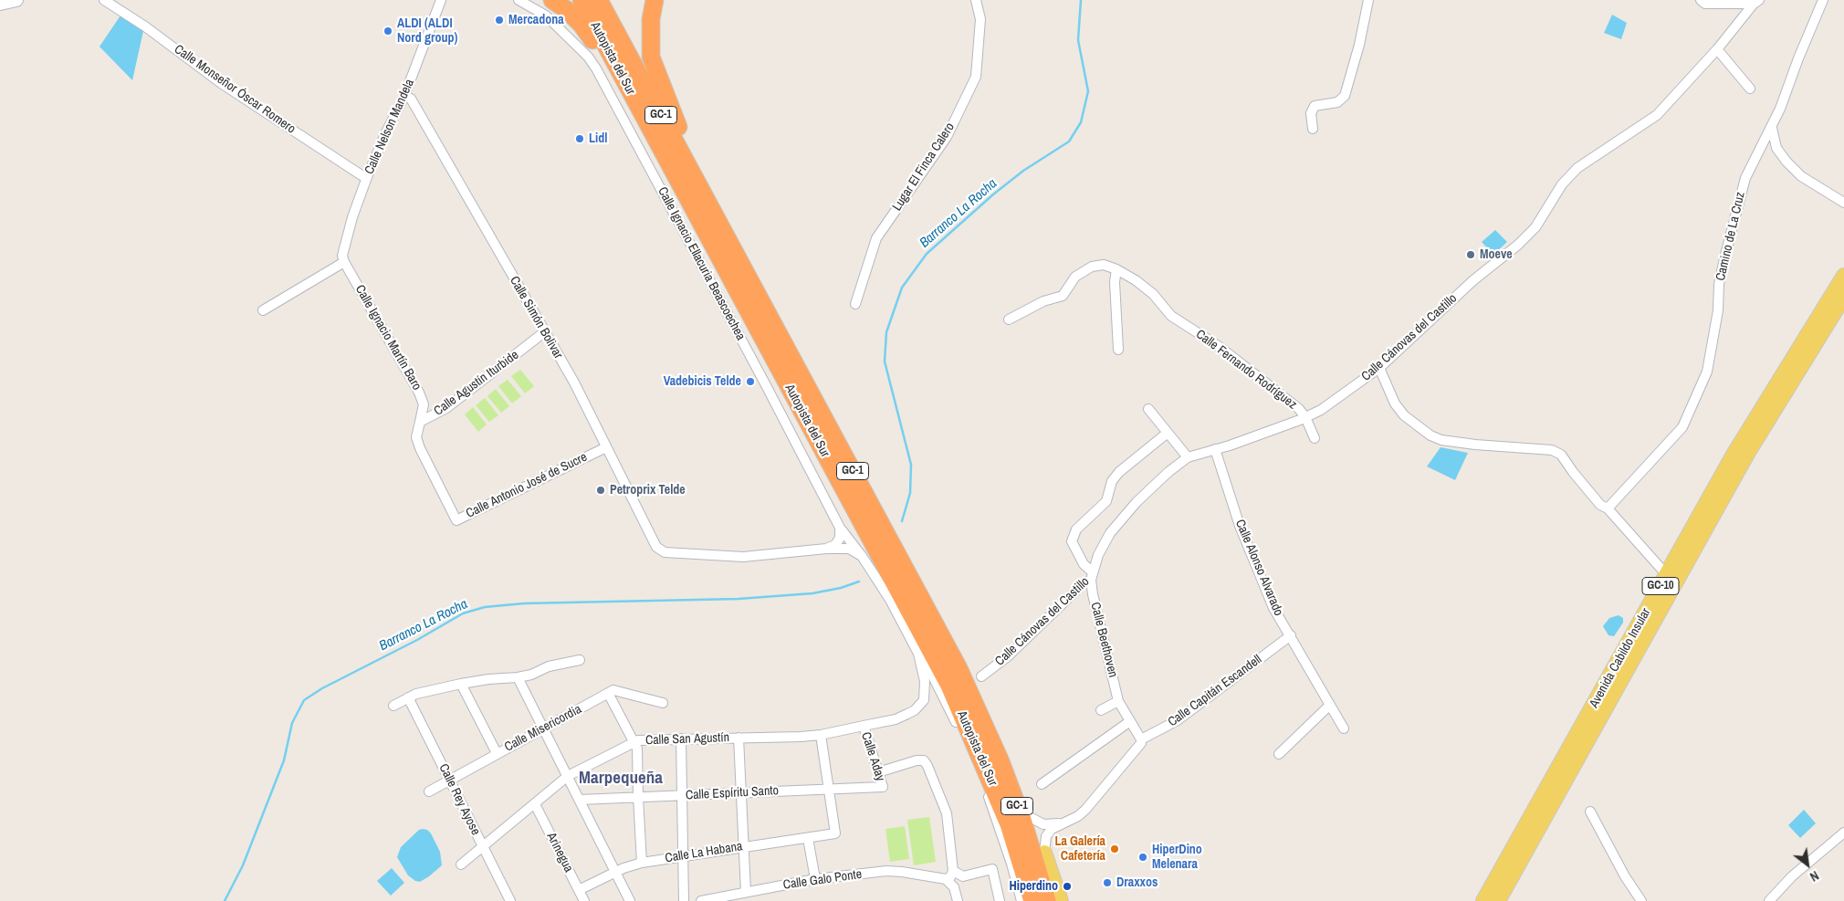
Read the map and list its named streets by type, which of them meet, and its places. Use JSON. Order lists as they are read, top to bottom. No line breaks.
{"streets":{"highway":["Autopista del Sur","GC-1"],"main road":["GC-10","Avenida Cabildo Insular"],"street":["Calle Monseñor Óscar Romero","Calle Nelson Mandela","Lugar El Finca Calero","Camino de La Cruz","Calle Ignacio Ellacuria Beascoechea","Calle Simón Bolivar","Calle Ignacio Martín Baro","Calle Cánovas del Castillo","Calle Fernando Rodríguez","Calle Agustín Iturbide","Calle Antonio José de Sucre","Calle Alonso Alvarado","Calle Beethoven","Calle Capitán Escandell","Calle Misericordia","Calle San Agustín","Calle Aday","Calle Espíritu Santo","Calle Rey Ayose","Arinegua","Calle La Habana","Calle Galo Ponte"]},"crossings":[["Calle Monseñor Óscar Romero","Calle Nelson Mandela"],["Calle Nelson Mandela","Calle Simón Bolivar"],["Calle Nelson Mandela","Calle Ignacio Martín Baro"],["Calle Ignacio Ellacuria Beascoechea","Calle San Agustín"],["Calle Simón Bolivar","Calle Agustín Iturbide"],["Calle Simón Bolivar","Calle Antonio José de Sucre"],["Calle Ignacio Martín Baro","Calle Agustín Iturbide"],["Calle Cánovas del Castillo","Calle Fernando Rodríguez"],["Calle Cánovas del Castillo","Calle Alonso Alvarado"],["Calle Cánovas del Castillo","Calle Beethoven"],["Calle Agustín Iturbide","Calle Antonio José de Sucre"],["Calle Alonso Alvarado","Calle Capitán Escandell"],["Calle Beethoven","Calle Capitán Escandell"],["Calle Misericordia","Calle Rey Ayose"],["Calle San Agustín","Calle Aday"],["Calle San Agustín","Calle Rey Ayose"],["Calle San Agustín","Arinegua"],["Calle Aday","Calle Espíritu Santo"],["Calle Espíritu Santo","Calle La Habana"],["Arinegua","Calle La Habana"]],"districts":["Marpequeña"],"water":["Barranco La Rocha"],"places":["Mercadona","ALDI (ALDI Nord group)","Lidl","Moeve","Vadebicis Telde","Petroprix Telde","La Galería Cafetería","HiperDino Melenara","Draxxos","Hiperdino"],"north":"bottom right"}
